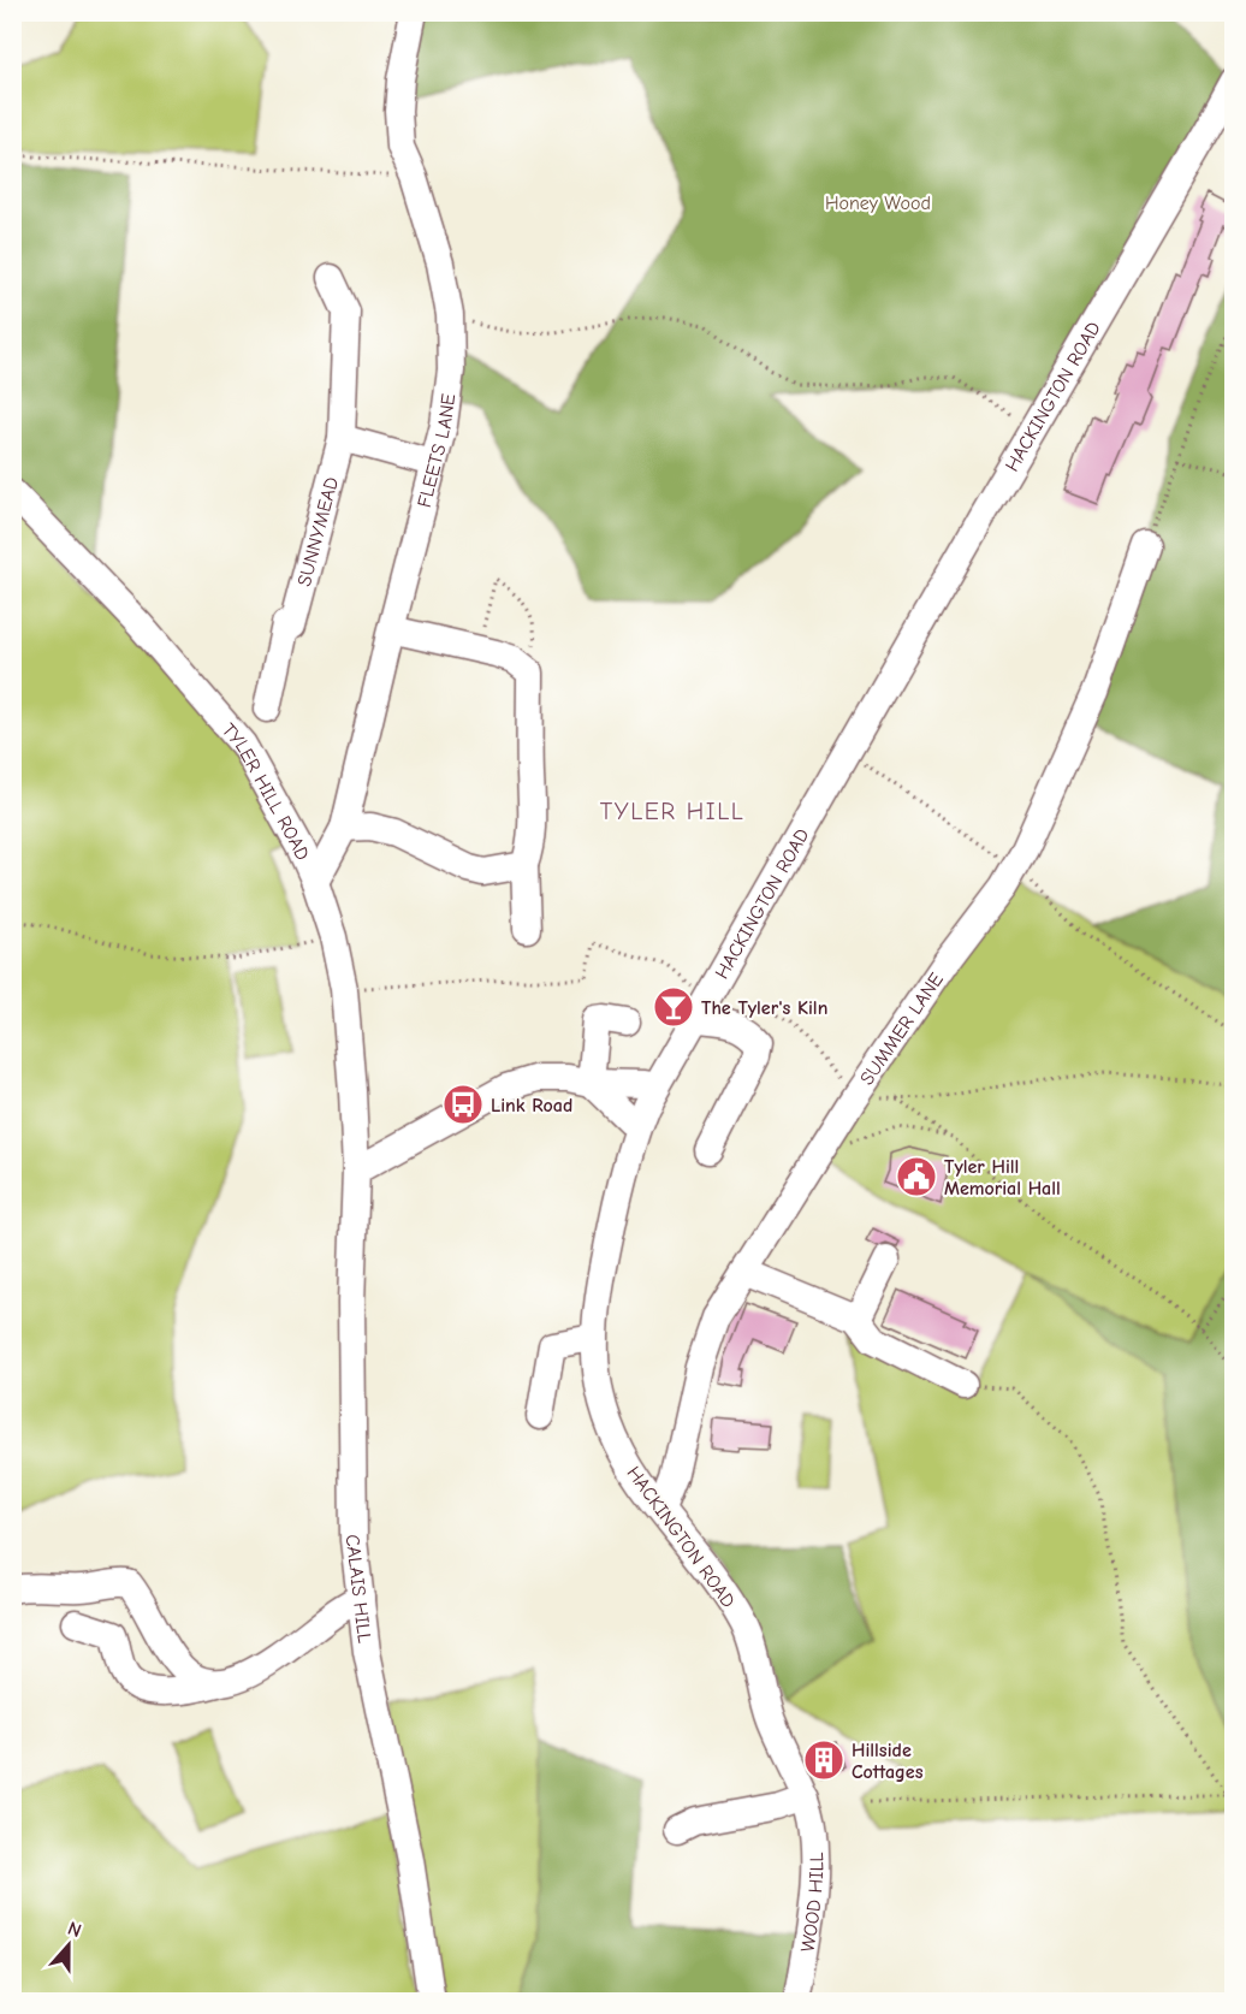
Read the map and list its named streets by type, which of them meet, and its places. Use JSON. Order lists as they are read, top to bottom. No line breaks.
{"streets":{"street":["HACKINGTON ROAD","FLEETS LANE","SUNNYMEAD","TYLER HILL ROAD","SUMMER LANE","CALAIS HILL","WOOD HILL"]},"crossings":[["HACKINGTON ROAD","SUMMER LANE"],["HACKINGTON ROAD","WOOD HILL"],["FLEETS LANE","TYLER HILL ROAD"],["TYLER HILL ROAD","CALAIS HILL"]],"districts":["TYLER HILL"],"parks":["Honey Wood"],"places":{"bar":["The Tyler's Kiln"],"bus stop":["Link Road"],"public building":["Tyler Hill Memorial Hall"],"building":["Hillside Cottages"]},"north":"top"}
